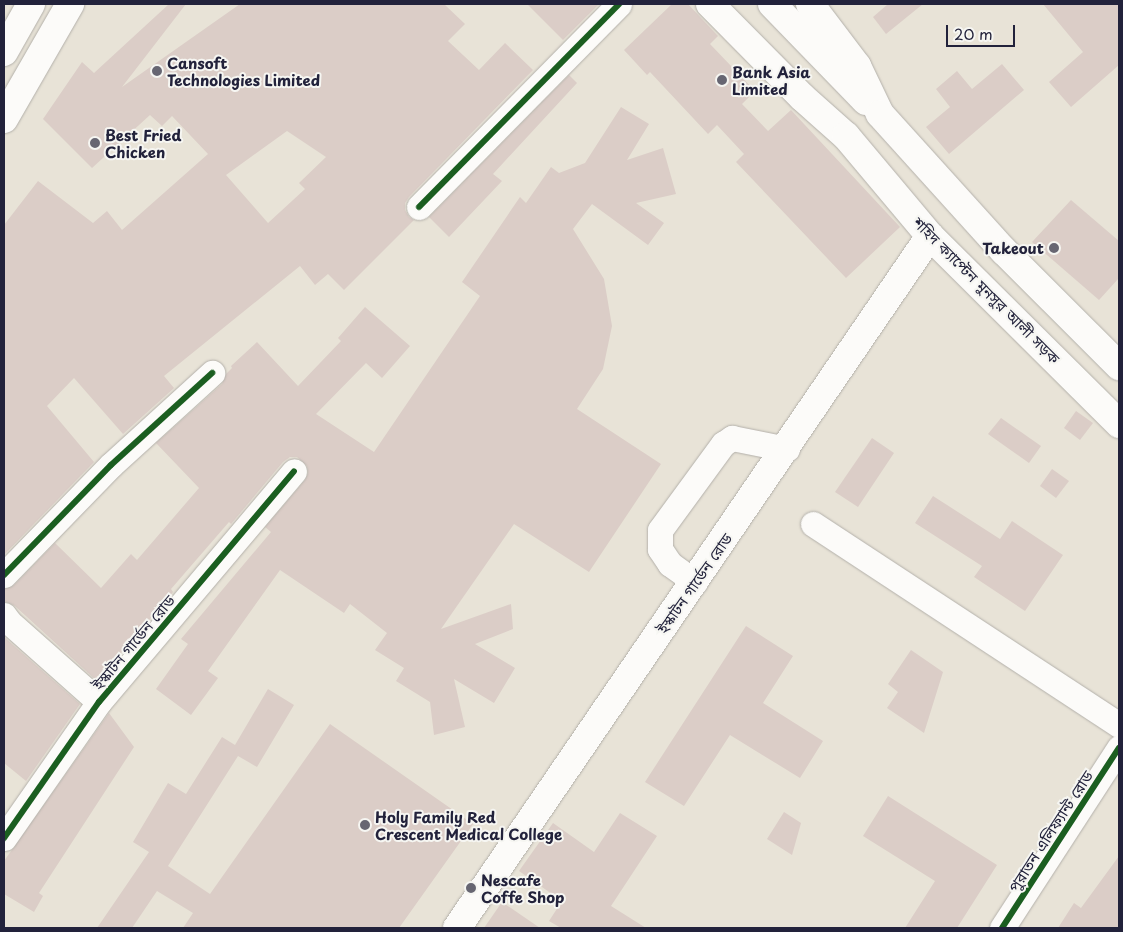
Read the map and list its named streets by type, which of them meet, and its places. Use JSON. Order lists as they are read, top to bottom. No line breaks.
{"streets":{"main road":["শহিদ ক্যাপ্টেন মুনসুর আলী সড়ক","ইস্কাটন গার্ডেন রোড"],"street":["পুরাতন এলিফ্যান্ট রোড"]},"crossings":[["শহিদ ক্যাপ্টেন মুনসুর আলী সড়ক","ইস্কাটন গার্ডেন রোড"]],"places":["Cansoft Technologies Limited","Bank Asia Limited","Best Fried Chicken","Takeout","Holy Family Red Crescent Medical College","Nescafe Coffe Shop"],"scale_bar":"20 m"}
